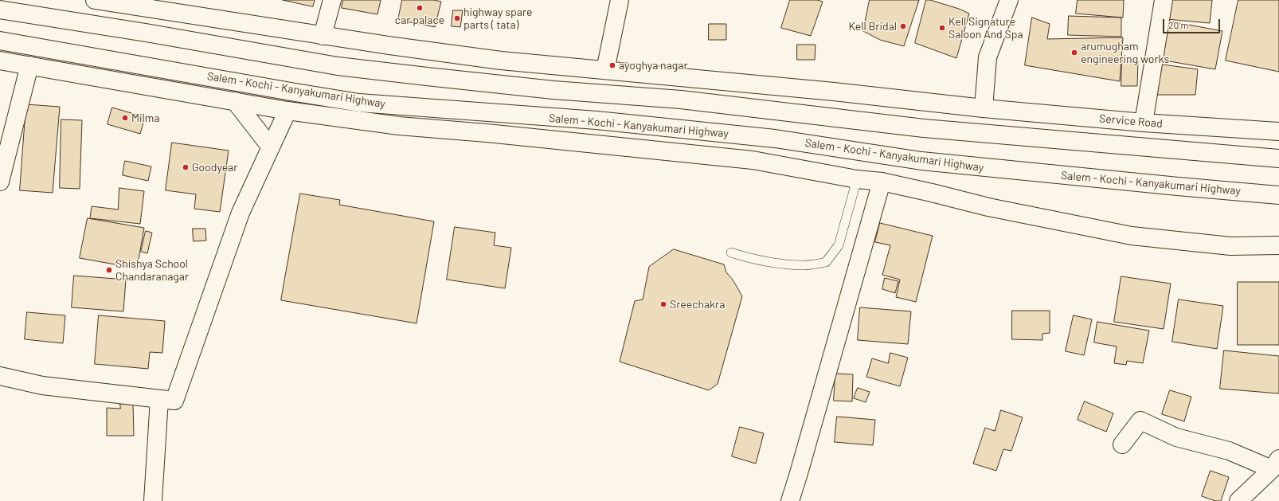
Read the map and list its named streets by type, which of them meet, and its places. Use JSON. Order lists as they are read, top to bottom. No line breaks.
{"streets":{"main road":["Salem - Kochi - Kanyakumari Highway","Service Road"]},"places":["car palace","highway spare parts ( tata)","Kell Bridal","Kell Signature Saloon And Spa","arumugham engineering works","ayoghya nagar","Milma","Goodyear","Shishya School Chandaranagar","Sreechakra"],"scale_bar":"20 m"}
